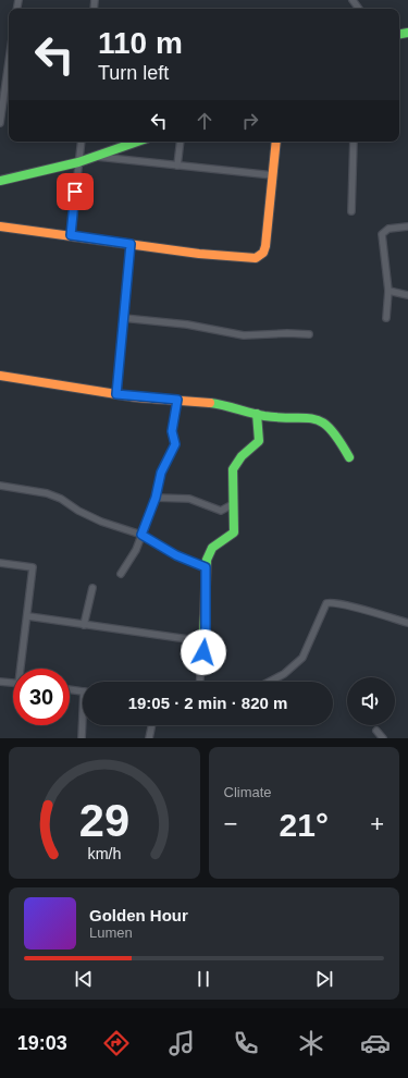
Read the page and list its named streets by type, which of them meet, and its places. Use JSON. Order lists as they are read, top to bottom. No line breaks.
{"page":{"turn":["110 m","Turn left"],"limit":"30","trip":"19:05 · 2 min · 820 m","tile":"Climate","heat":["−","21°","+"],"song":["Golden Hour","Lumen"],"tabs":"19:03","gauge":["29","km/h"]}}
